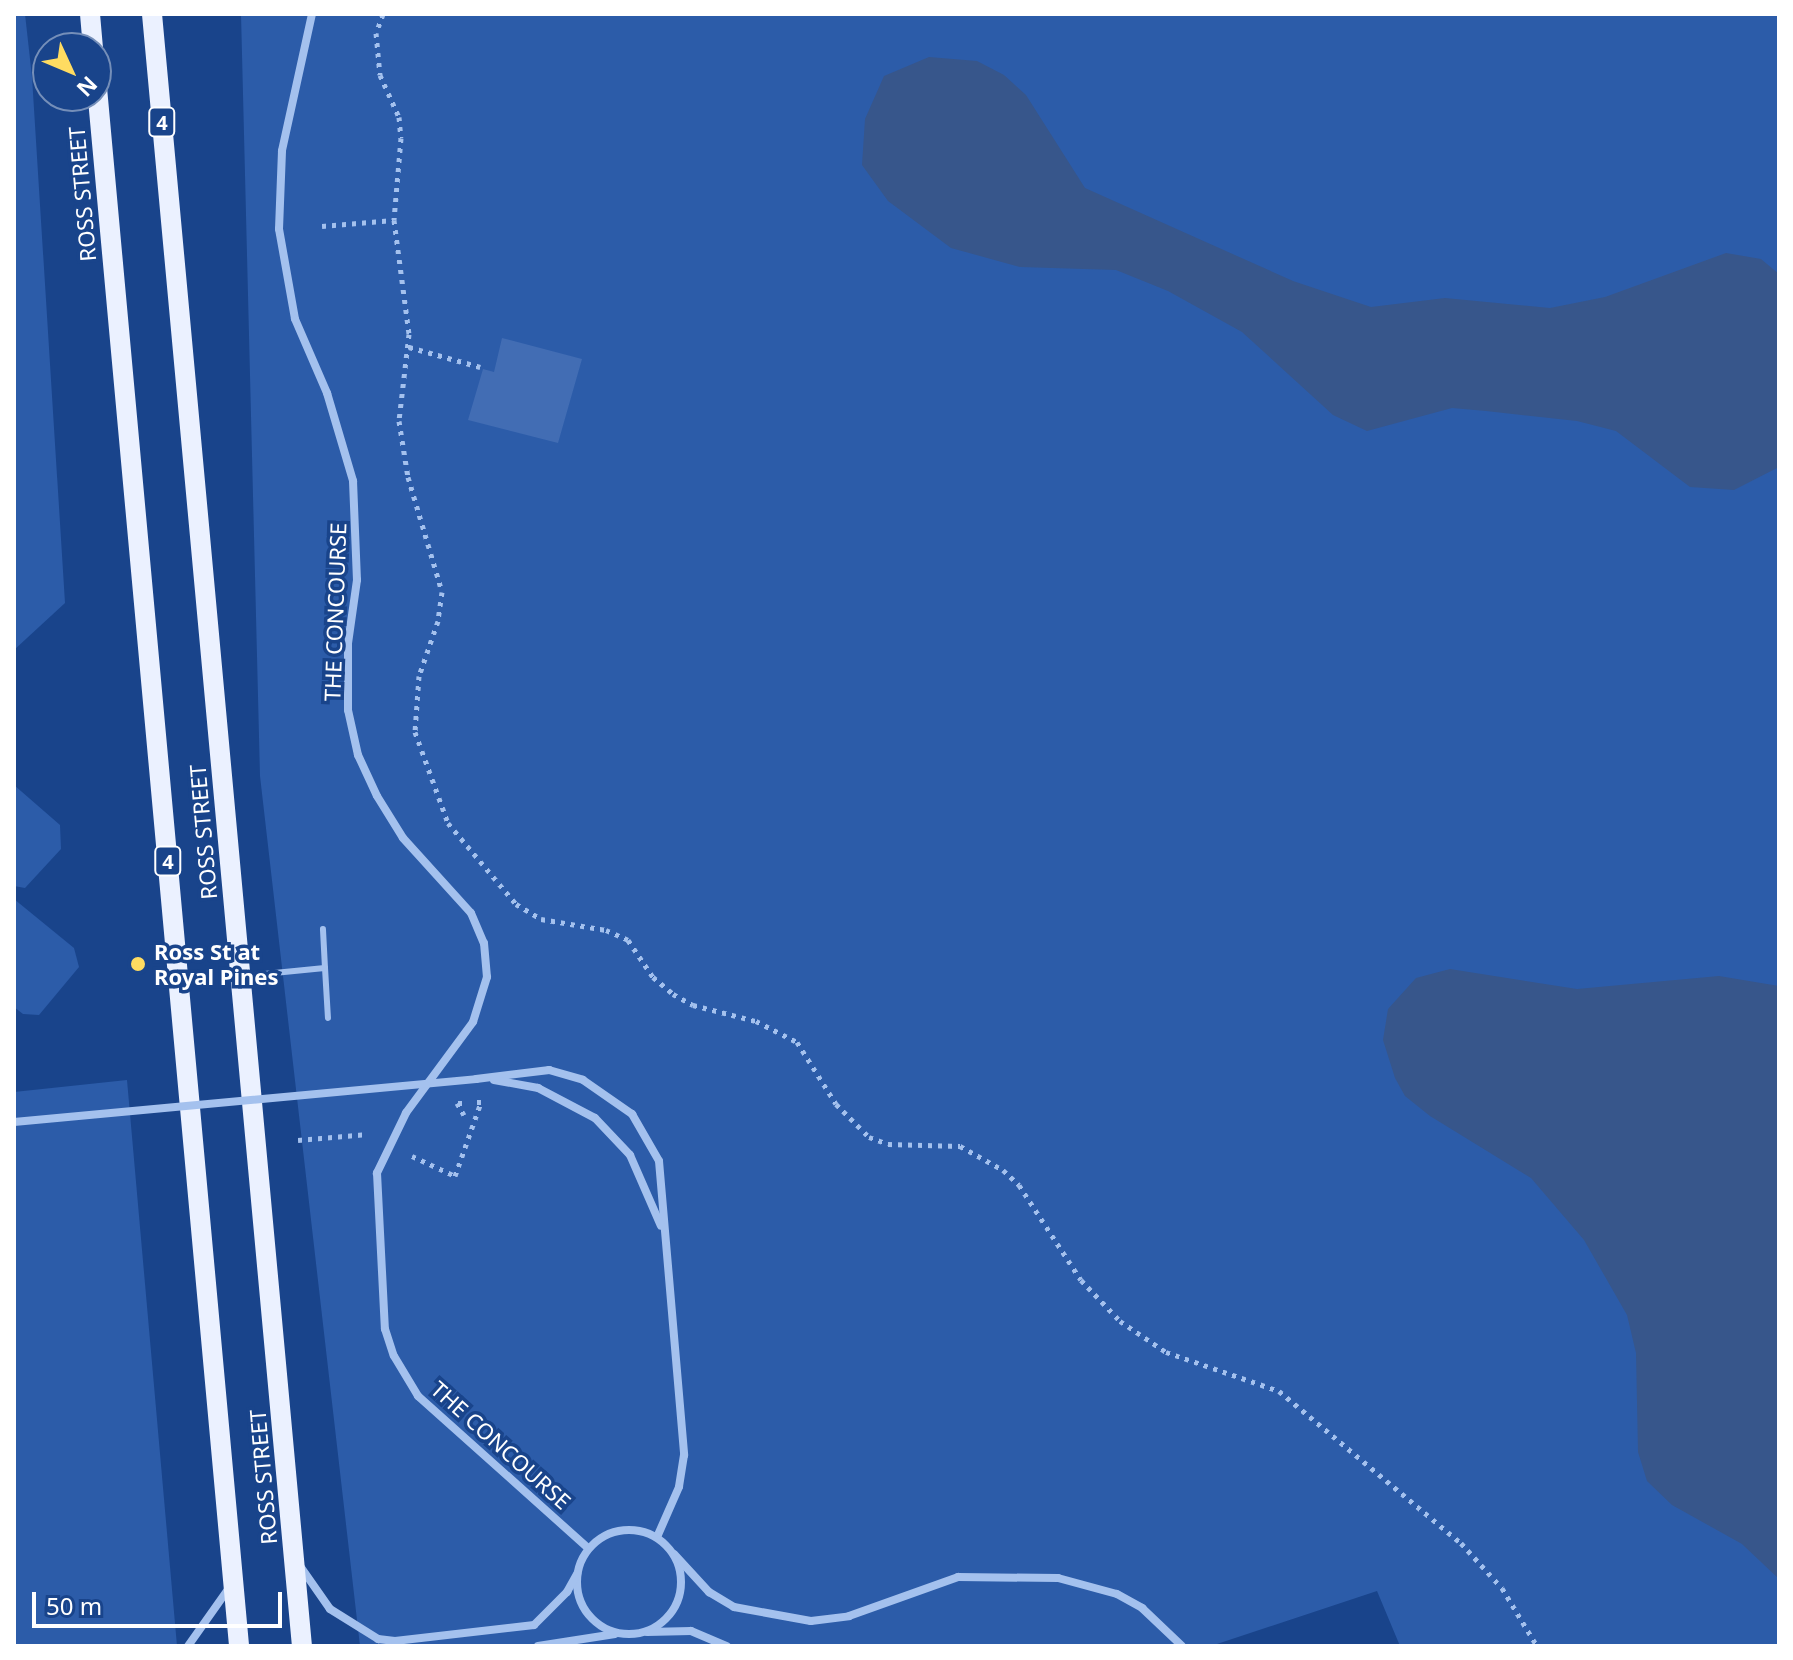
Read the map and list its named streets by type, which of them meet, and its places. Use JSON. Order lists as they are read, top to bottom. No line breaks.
{"streets":{"main road":["4","ROSS STREET"],"street":["THE CONCOURSE"]},"places":["Ross St at Royal Pines"],"scale_bar":"50 m","north":"bottom right"}
